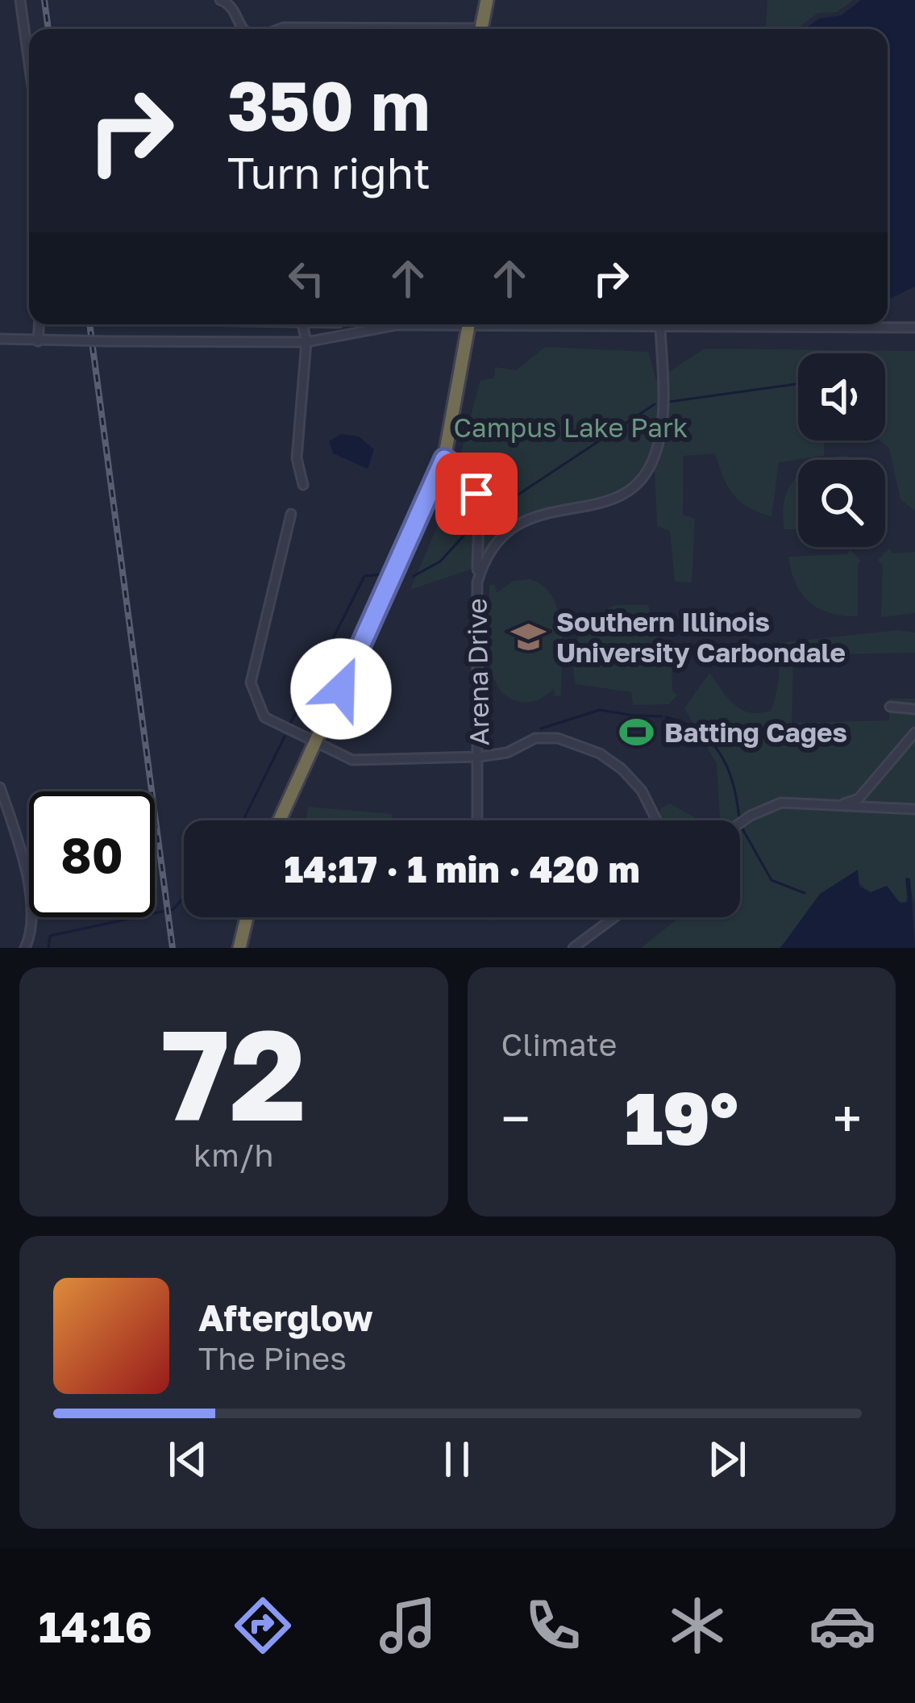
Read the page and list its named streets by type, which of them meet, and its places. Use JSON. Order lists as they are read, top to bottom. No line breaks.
{"streets":{"street":["Arena Drive"]},"parks":["Campus Lake Park"],"places":{"school or university":["Southern Illinois University Carbondale"],"sports":["Batting Cages"]},"page":{"turn":["350 m","Turn right"],"limit":"80","trip":"14:17 · 1 min · 420 m","tile":[["72","km/h"],"Climate"],"heat":["−","19°","+"],"song":["Afterglow","The Pines"],"tabs":"14:16"}}
